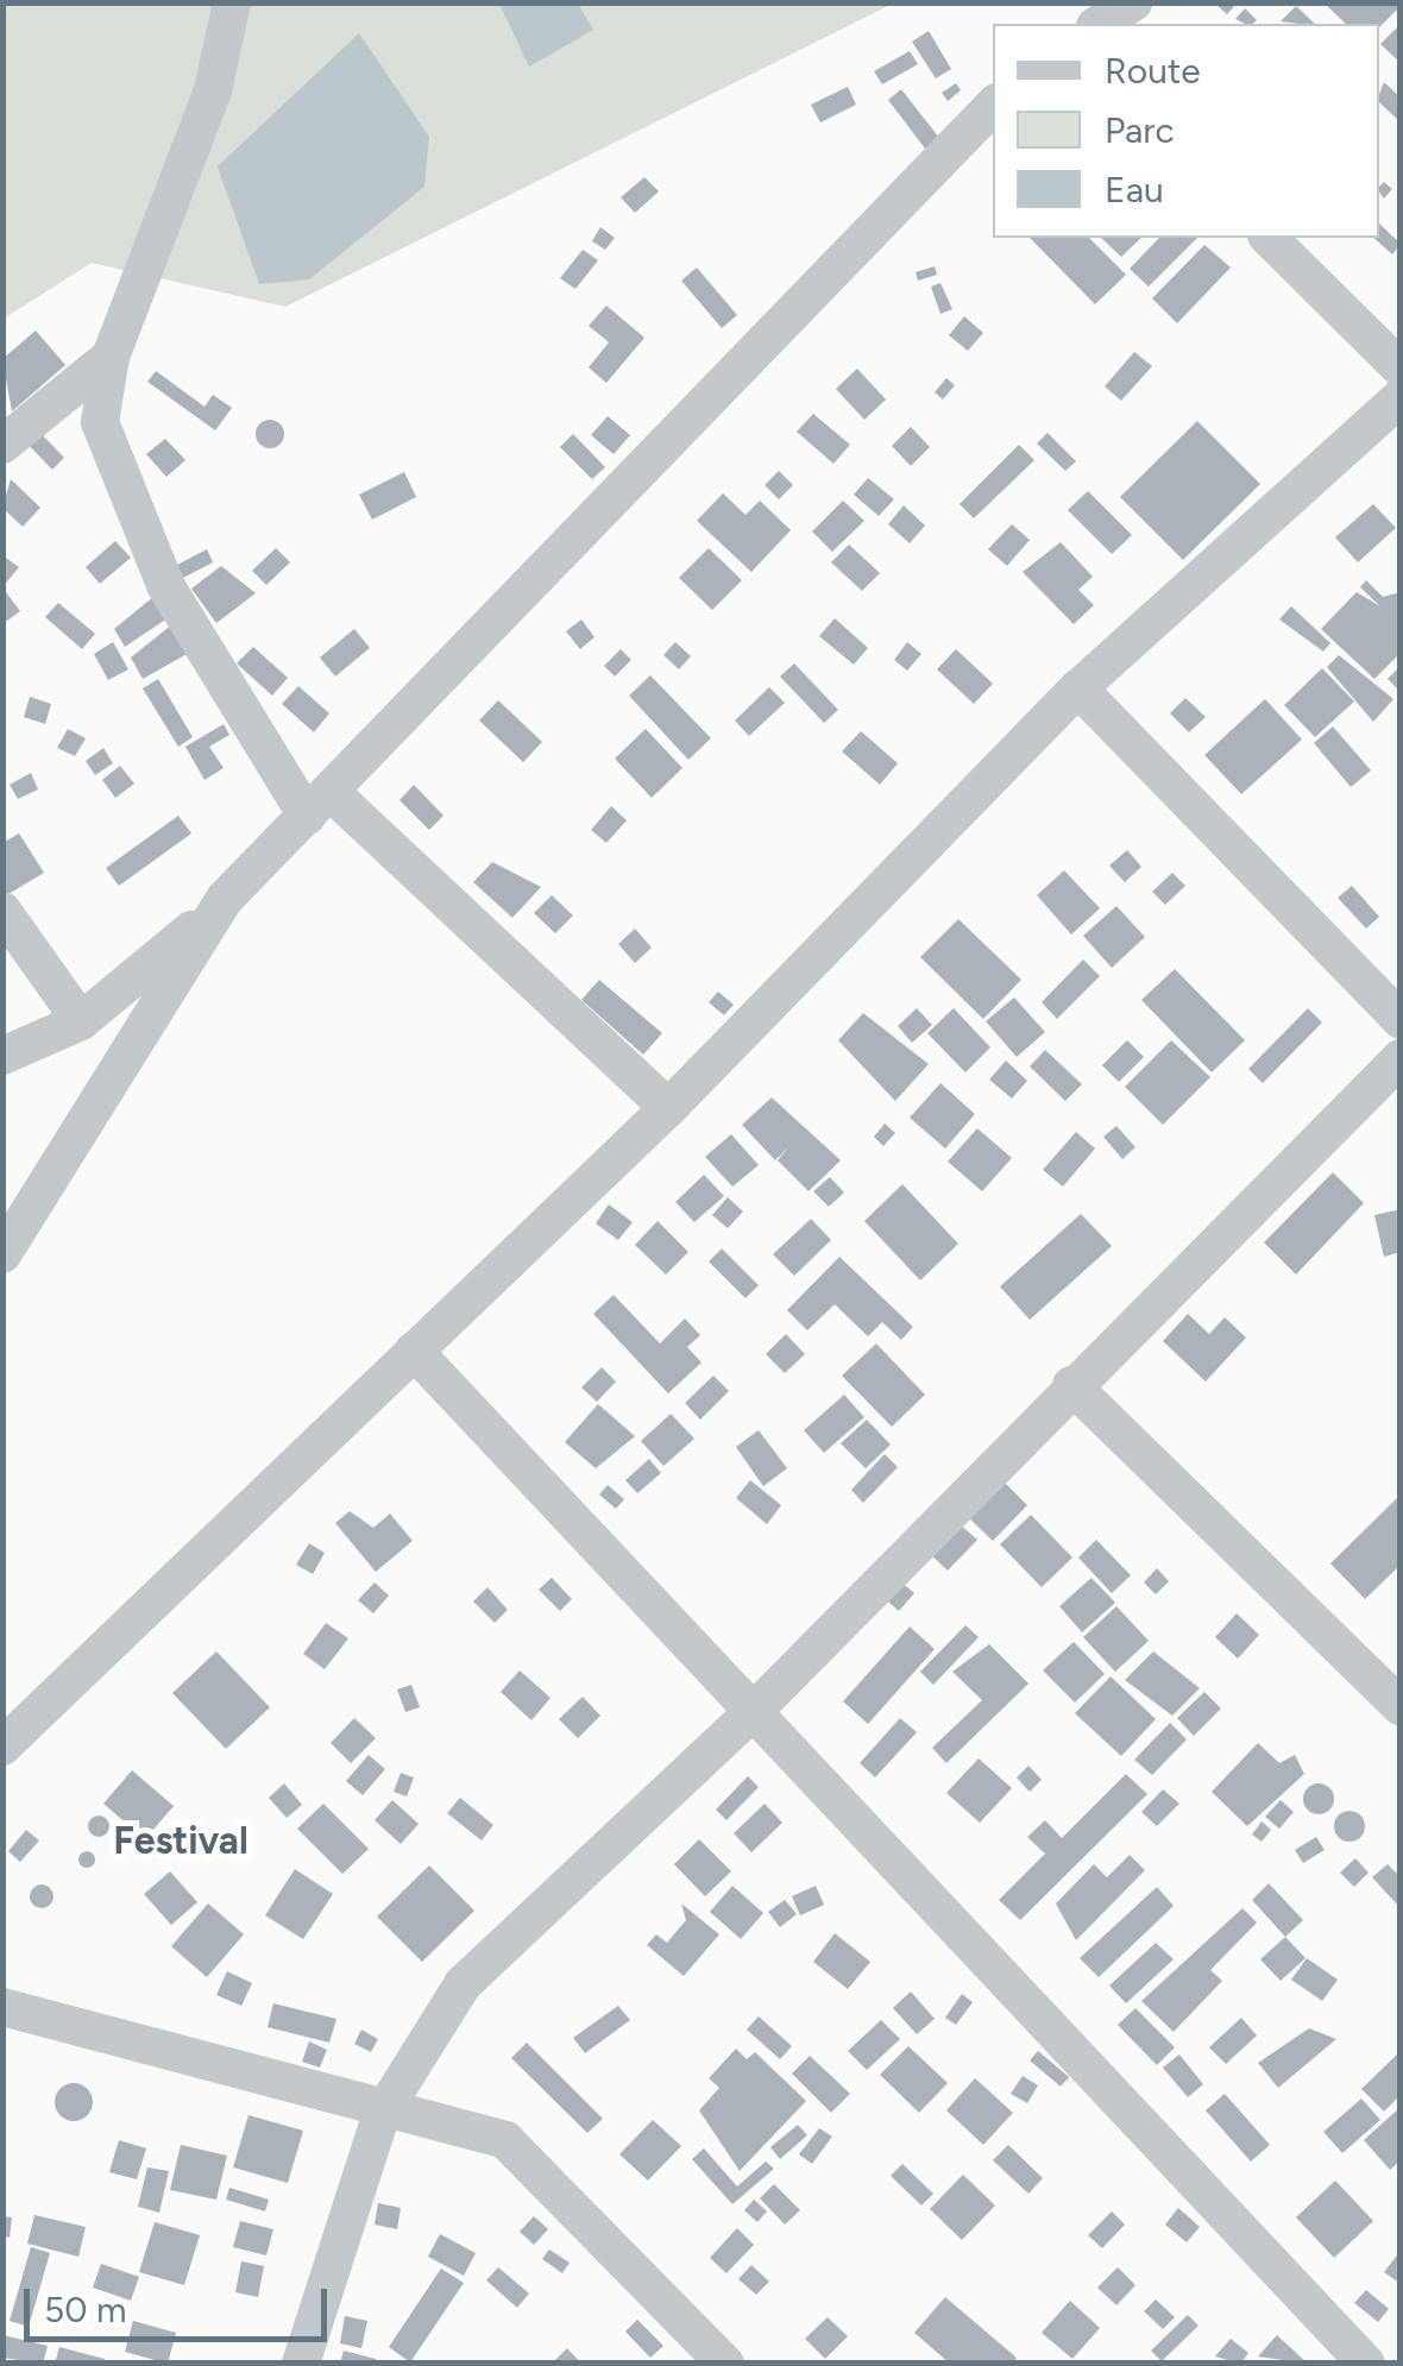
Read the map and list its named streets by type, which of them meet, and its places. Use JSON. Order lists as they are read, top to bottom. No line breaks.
{"districts":["Festival"],"legend":["Route","Parc","Eau"],"scale_bar":"50 m"}
